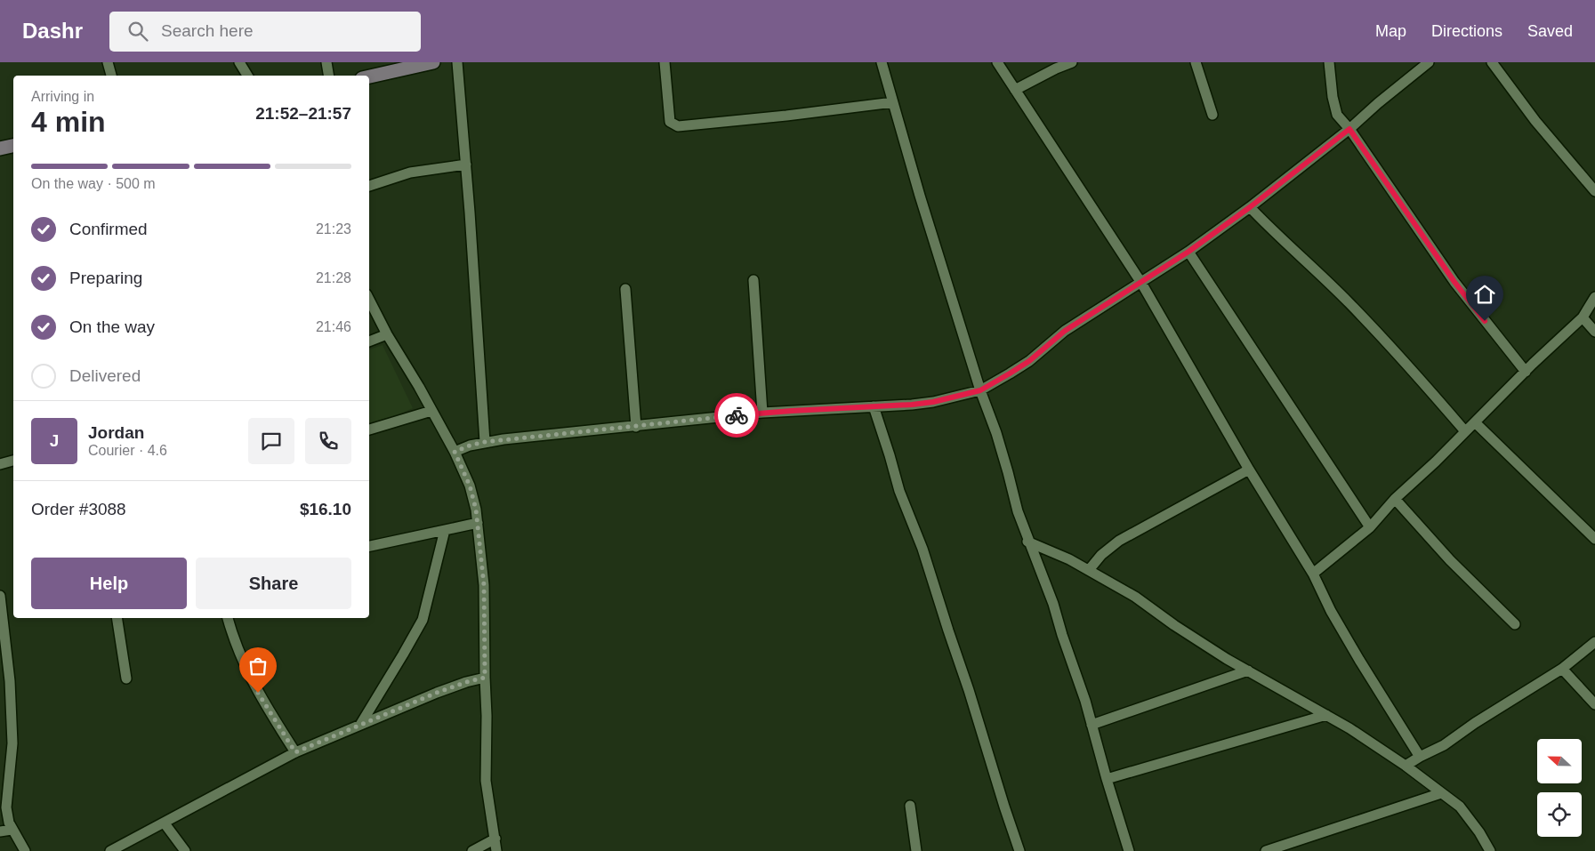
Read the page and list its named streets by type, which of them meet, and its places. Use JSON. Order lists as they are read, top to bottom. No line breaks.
{"north":"left","page":{"header":"Dashr","search":"Search here","nav":["Map","Directions","Saved"],"heading":["4 min","Arriving in","21:52–21:57"],"panel":["Jordan","Courier · 4.6","Order #3088","$16.10"],"bar":"On the way · 500 m","list":[["Confirmed","21:23"],["Preparing","21:28"],["On the way","21:46"],"Delivered"],"round":"J","buttons":["Help","Share"]}}
